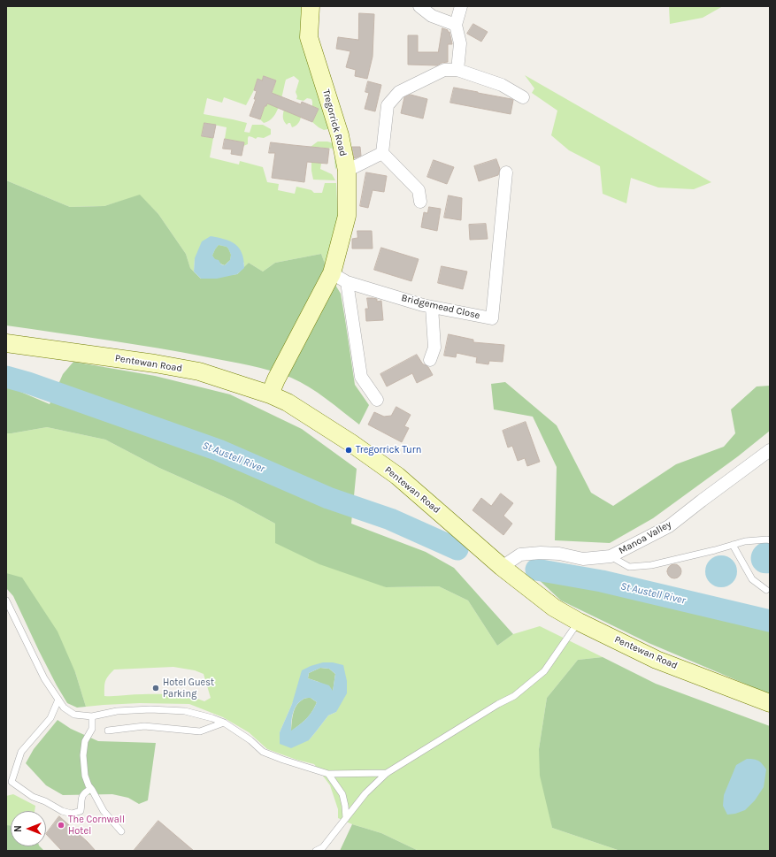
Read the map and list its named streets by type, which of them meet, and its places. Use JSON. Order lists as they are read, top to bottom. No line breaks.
{"streets":{"main road":["Tregorrick Road","Pentewan Road"],"street":["Bridgemead Close","Manoa Valley"]},"crossings":[["Tregorrick Road","Bridgemead Close"],["Tregorrick Road","Pentewan Road"],["Pentewan Road","Manoa Valley"]],"water":["St Austell River"],"places":["Tregorrick Turn","Hotel Guest Parking","The Cornwall Hotel"],"north":"left"}
